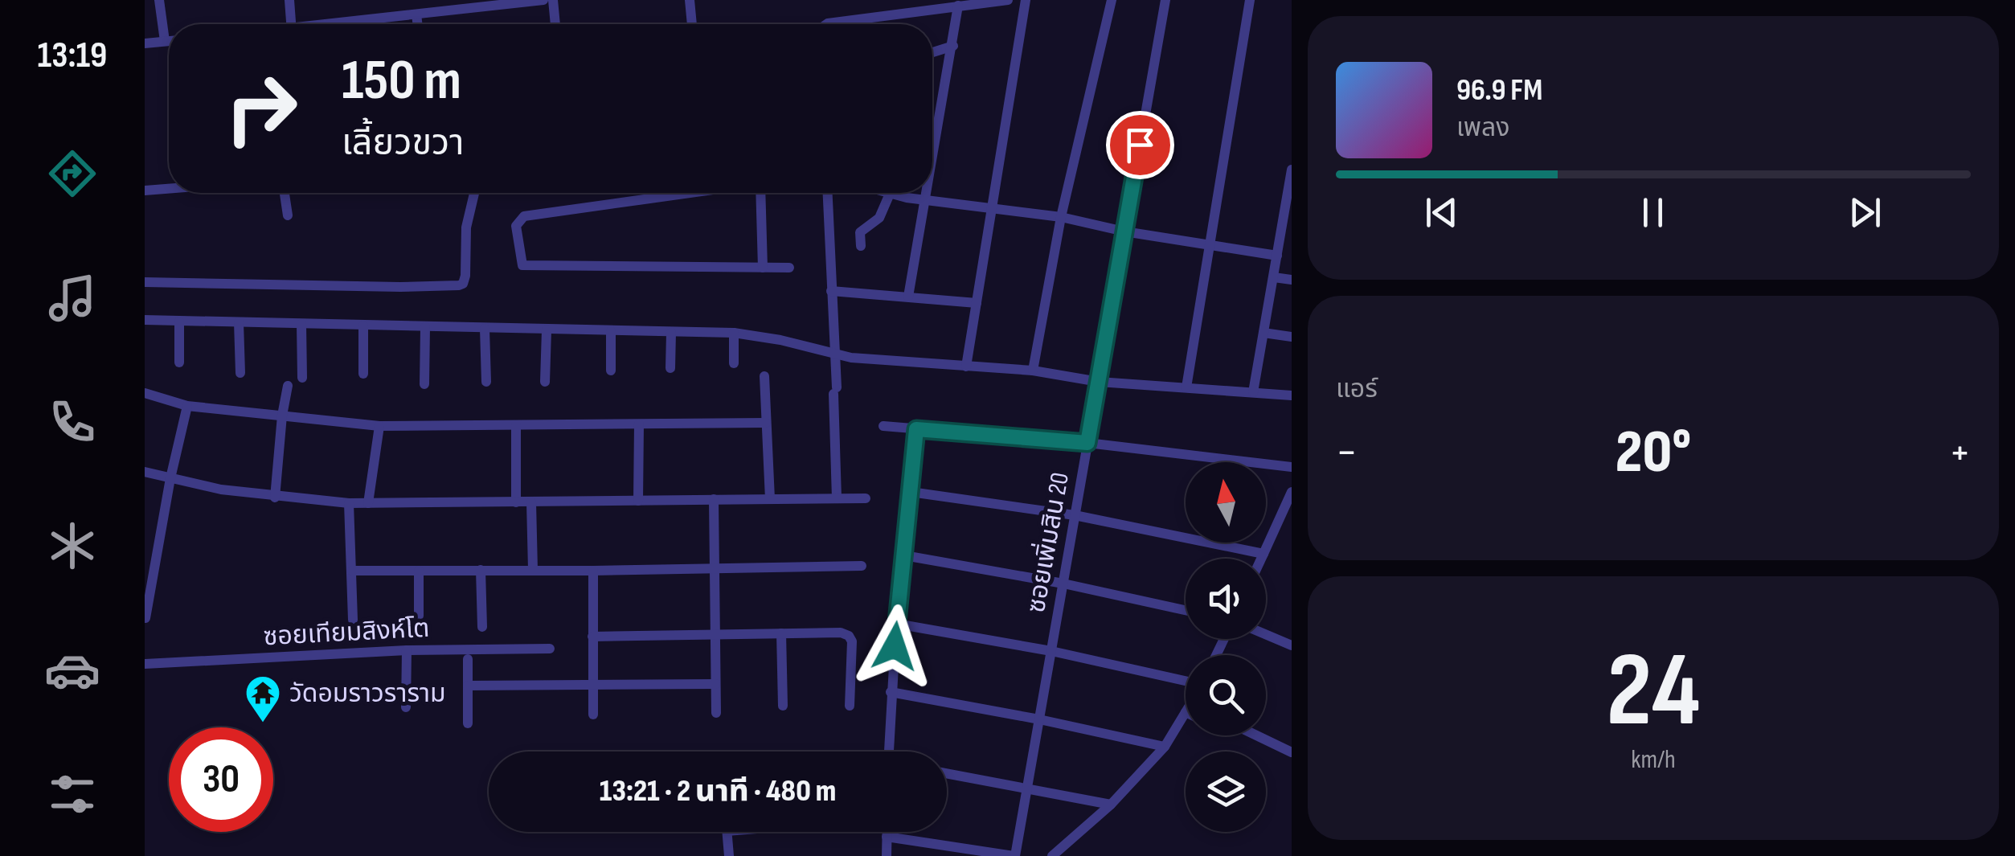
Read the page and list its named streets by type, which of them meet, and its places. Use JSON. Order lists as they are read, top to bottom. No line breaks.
{"streets":{"street":["ซอยเพิ่มสิน 20","ซอยเทียมสิงห์โต"]},"places":{"temple":["วัดอมราวราราม"]},"north":"top","page":{"tabs":"13:19","turn":["150 m","เลี้ยวขวา"],"song":["96.9 FM","เพลง"],"tile":["แอร์",["24","km/h"]],"heat":["−","20°","+"],"limit":"30","trip":"13:21 · 2 นาที · 480 m"}}
